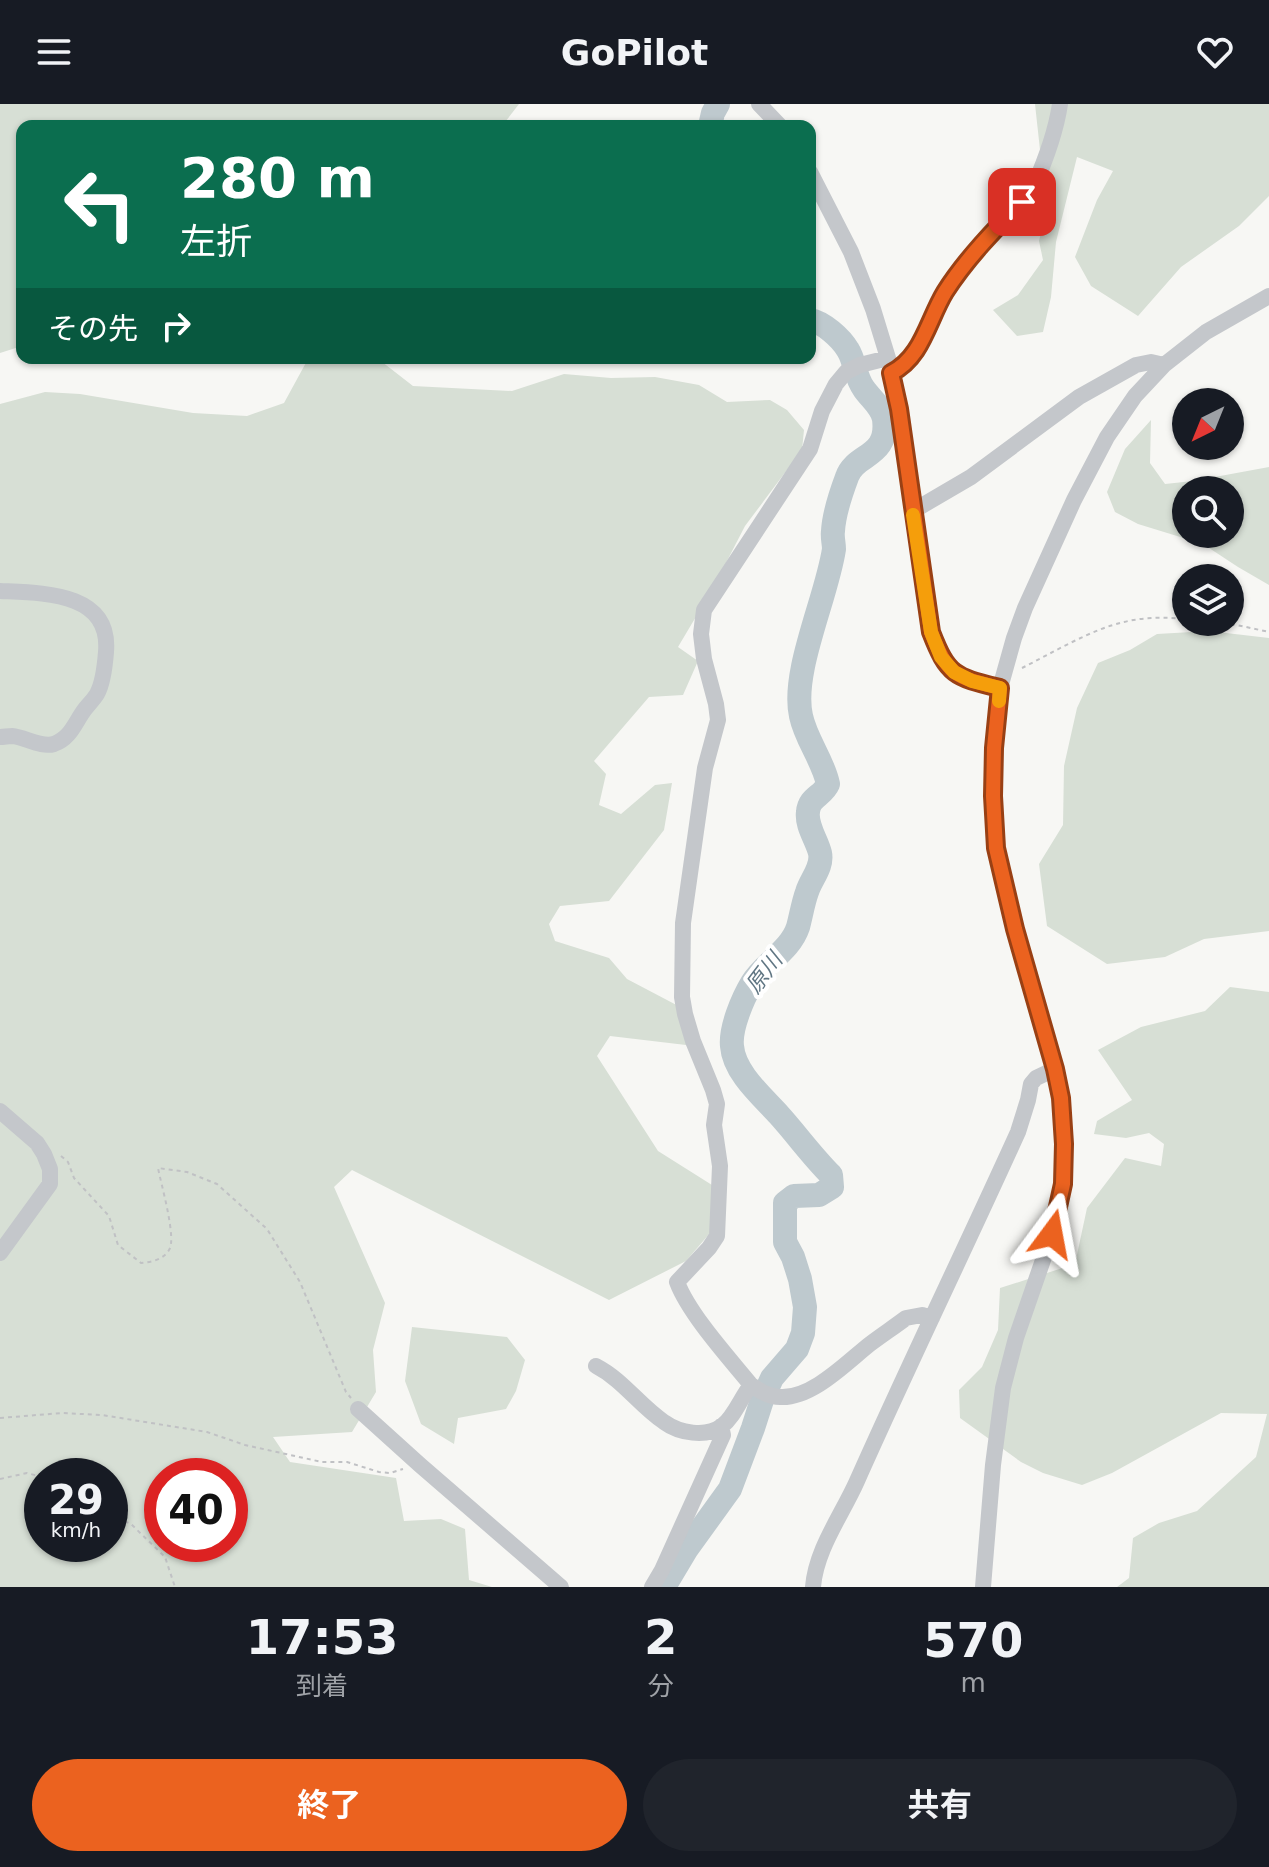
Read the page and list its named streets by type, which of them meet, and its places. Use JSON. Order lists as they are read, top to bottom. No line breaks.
{"water":["原川"],"north":"bottom left","page":{"header":"GoPilot","turn":["280 m","左折"],"then":"その先","speed":"29 km/h","limit":"40","eta":["17:53","到着","2","分","570","m"],"buttons":["終了","共有"]}}
